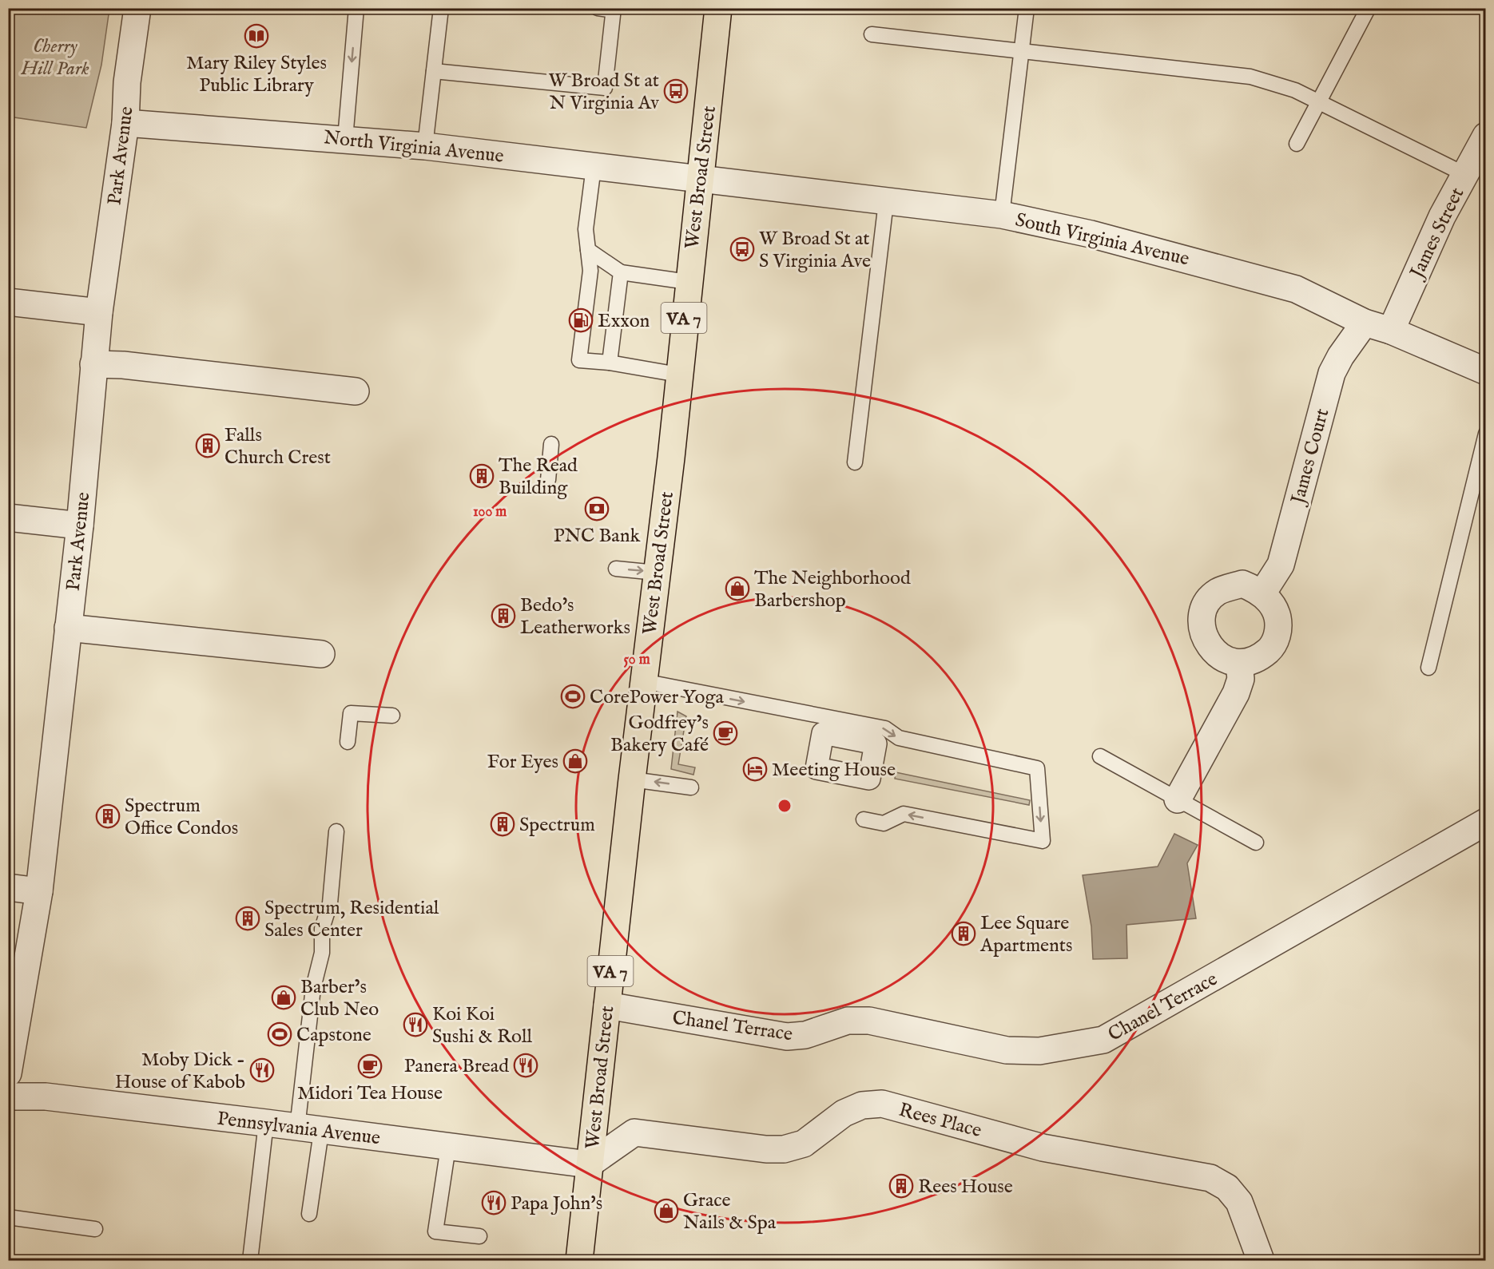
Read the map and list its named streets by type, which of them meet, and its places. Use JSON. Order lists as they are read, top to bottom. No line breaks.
{"streets":{"main road":["West Broad Street","VA 7"],"street":["North Virginia Avenue","Park Avenue","James Street","South Virginia Avenue","James Court","Chanel Terrace","Rees Place","Pennsylvania Avenue"]},"crossings":[["North Virginia Avenue","Park Avenue"],["North Virginia Avenue","West Broad Street"],["North Virginia Avenue","South Virginia Avenue"],["West Broad Street","South Virginia Avenue"],["West Broad Street","Chanel Terrace"],["West Broad Street","Rees Place"],["West Broad Street","Pennsylvania Avenue"],["James Street","South Virginia Avenue"],["South Virginia Avenue","James Court"],["Rees Place","Pennsylvania Avenue"]],"parks":["Cherry Hill Park"],"places":{"library":["Mary Riley Styles Public Library"],"bus stop":["W Broad St at N Virginia Av","W Broad St at S Virginia Ave"],"fuel station":["Exxon"],"building":["Falls Church Crest","The Read Building","Bedo's Leatherworks","Spectrum Office Condos","Spectrum","Spectrum, Residential Sales Center","Lee Square Apartments","Rees House"],"bank":["PNC Bank"],"shop":["The Neighborhood Barbershop","For Eyes","Barber’s Club Neo","Grace Nails & Spa"],"sports":["CorePower Yoga","Capstone"],"cafe":["Godfrey’s Bakery Café","Midori Tea House"],"hotel":["Meeting House"],"restaurant":["Koi Koi Sushi & Roll","Panera Bread","Moby Dick - House of Kabob","Papa John's"]},"rings":["100 m","50 m"]}
